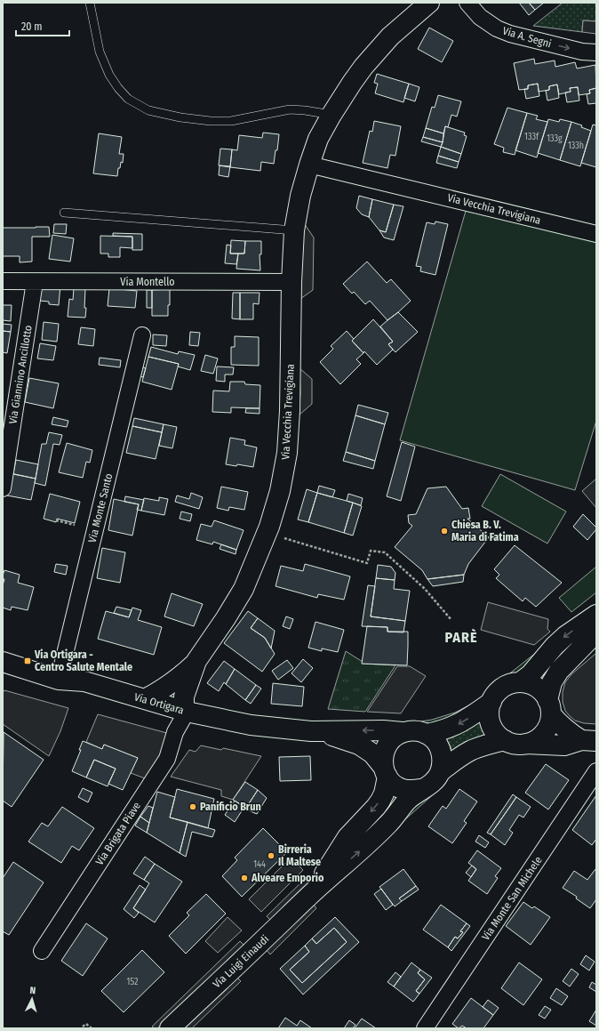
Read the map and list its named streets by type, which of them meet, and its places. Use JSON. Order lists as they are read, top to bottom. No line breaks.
{"streets":{"street":["Via A. Segni","Via Vecchia Trevigiana","Via Montello","Via Giannino Ancillotto","Via Monte Santo","Via Ortigara","Via Brigata Piave","Via Monte San Michele","Via Luigi Einaudi"]},"crossings":[["Via Vecchia Trevigiana","Via Montello"],["Via Vecchia Trevigiana","Via Ortigara"],["Via Vecchia Trevigiana","Via Brigata Piave"],["Via Montello","Via Giannino Ancillotto"],["Via Monte Santo","Via Ortigara"],["Via Ortigara","Via Brigata Piave"],["Via Ortigara","Via Luigi Einaudi"]],"one_way":["Via A. Segni"],"districts":["PARÈ"],"places":{"other":["Chiesa B. V. Maria di Fatima","Panificio Brun","Birreria Il Maltese","Alveare Emporio"],"transit":["Via Ortigara - Centro Salute Mentale"]},"house_numbers":["133f","133g","133h","144","152"],"scale_bar":"20 m","north":"top"}
